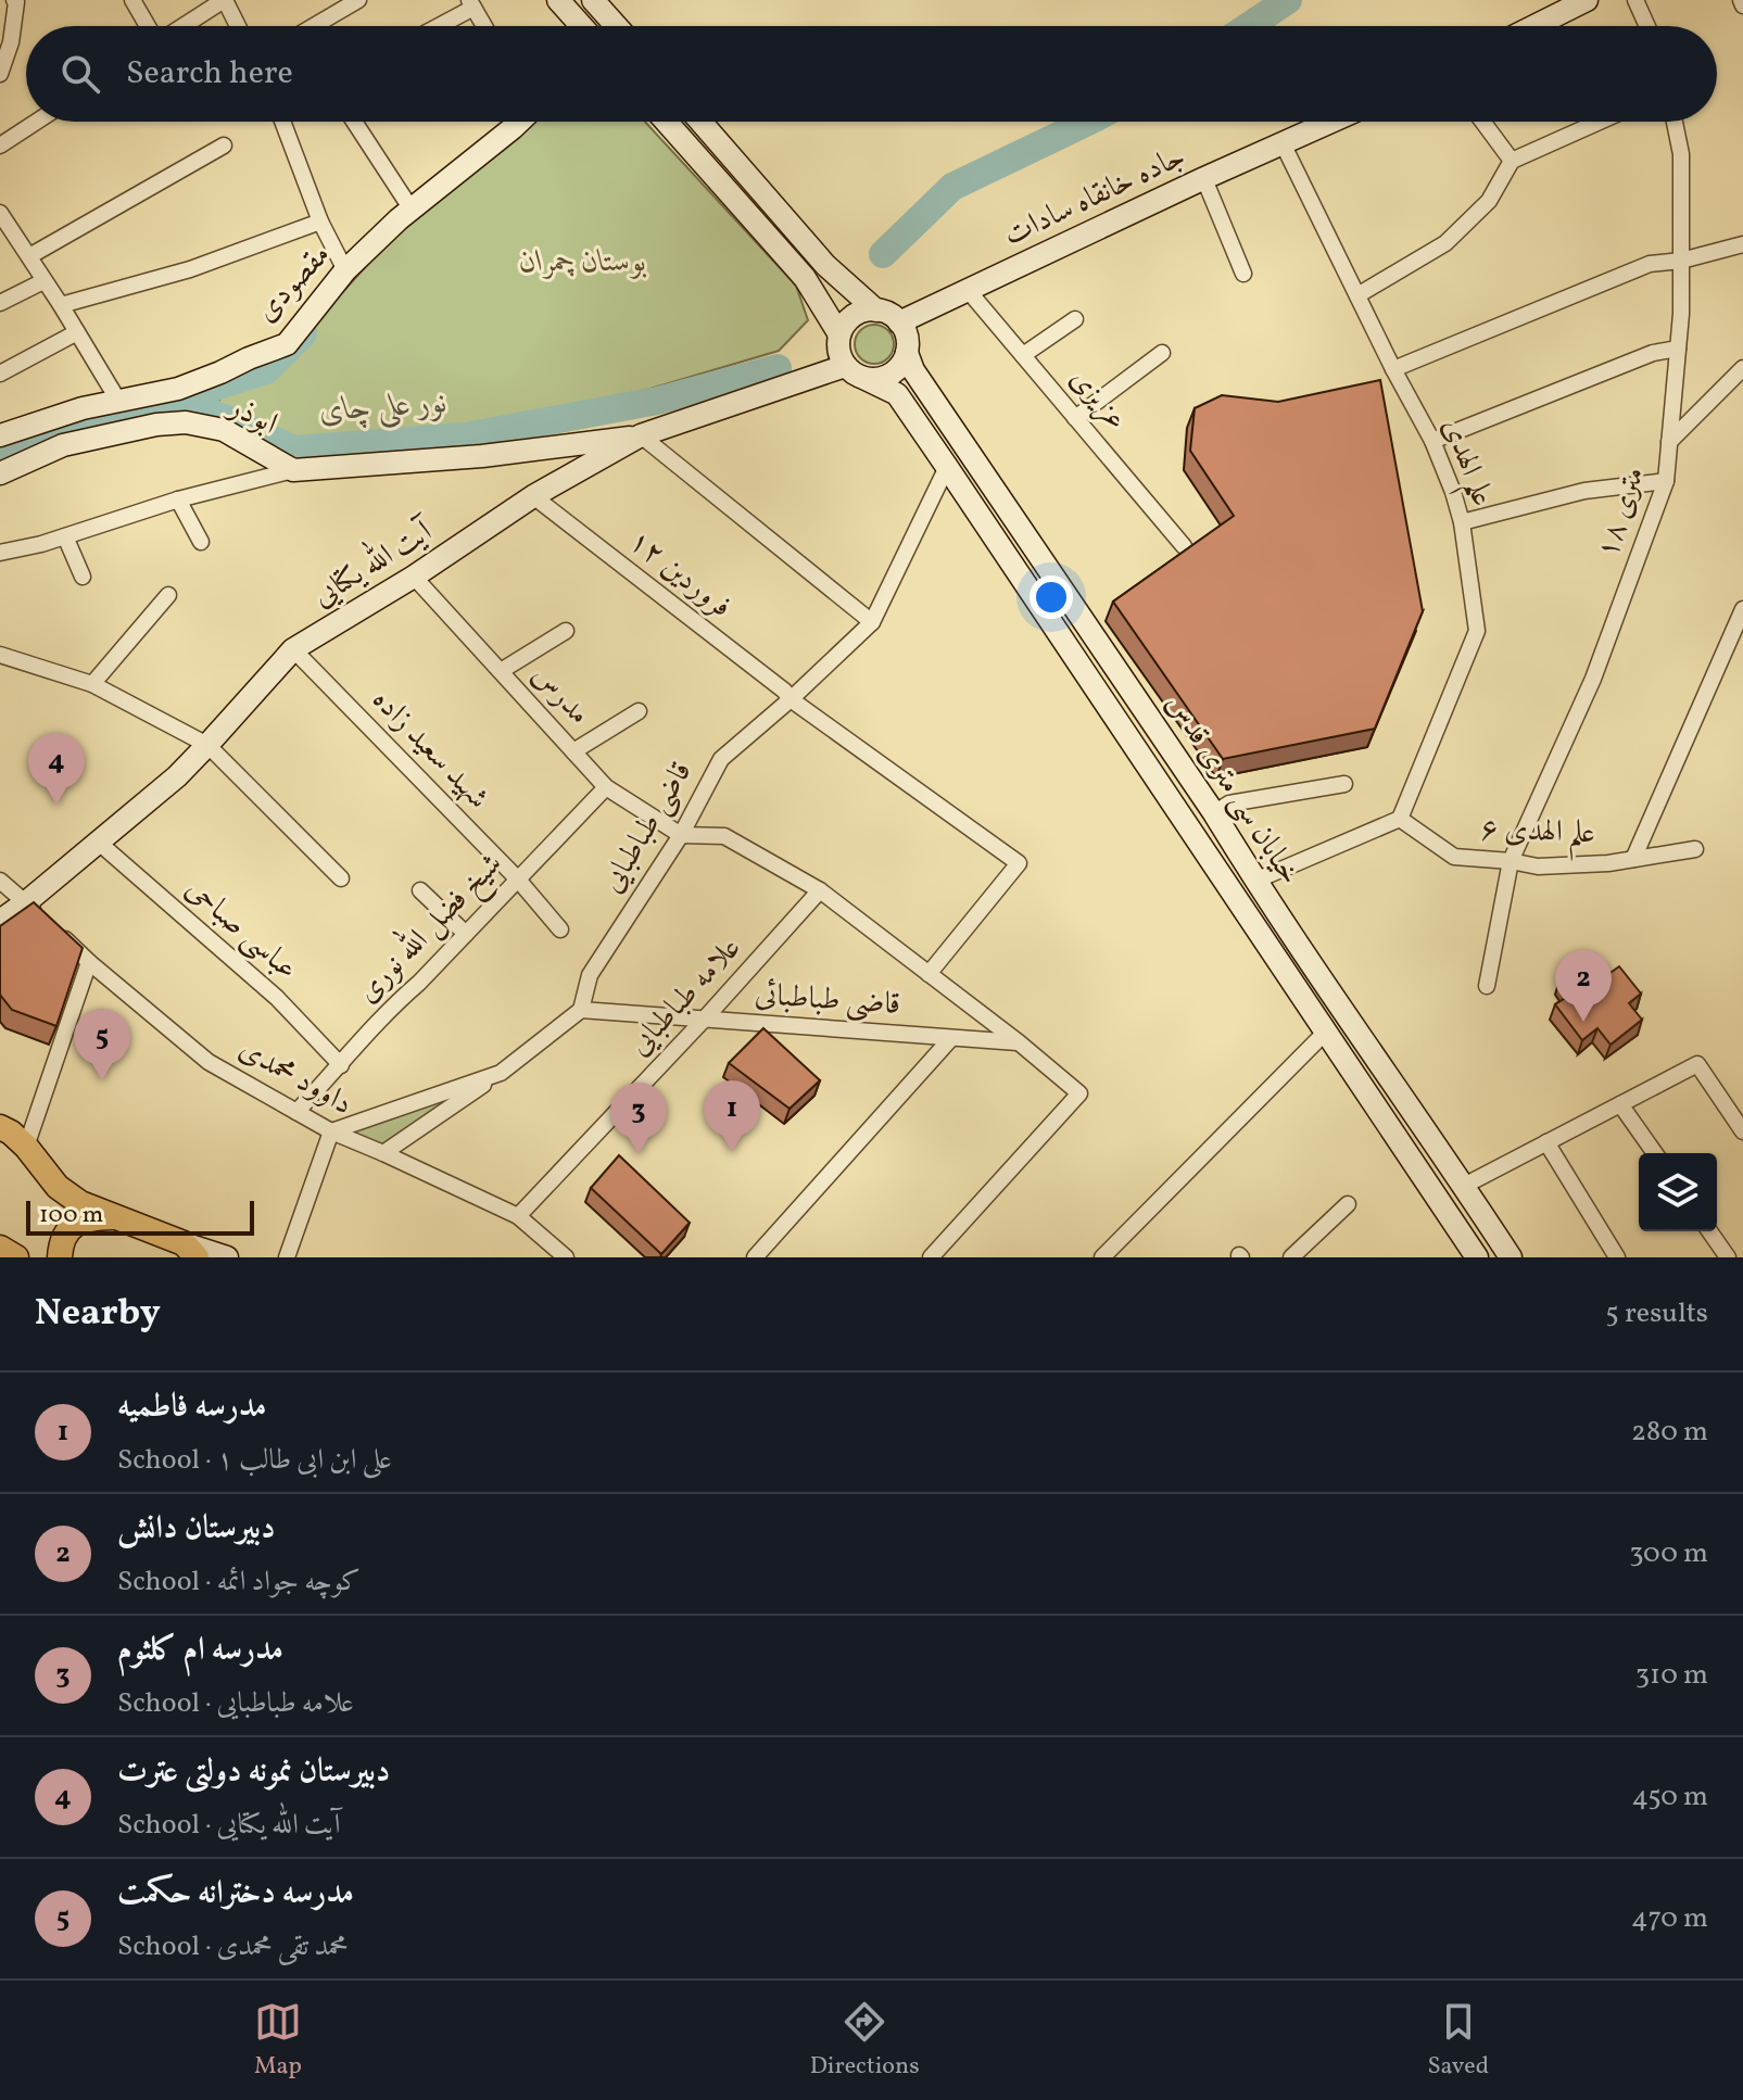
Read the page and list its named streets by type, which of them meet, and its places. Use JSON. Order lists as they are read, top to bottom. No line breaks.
{"streets":{"main road":["جاده خانقاه سادات","مقصودی","ابوذر","آیت الله یکتایی","خیابان سی متری قدس"],"street":["عزیزی","علم الهدی","۱۸ متری","۱۲ فروردین","مدرس","شهید سعید زاده","قاضی طباطبایی","علم الهدی ۶","شیخ فضل الله نوری","عباسی صباحی","علامه طباطبایی","قاضی طباطبائی","داوود محمدی"]},"crossings":[["جاده خانقاه سادات","عزیزی"],["جاده خانقاه سادات","علم الهدی"],["جاده خانقاه سادات","آیت الله یکتایی"],["جاده خانقاه سادات","خیابان سی متری قدس"],["ابوذر","آیت الله یکتایی"],["علم الهدی","علم الهدی ۶"],["۱۸ متری","علم الهدی ۶"],["آیت الله یکتایی","۱۲ فروردین"],["آیت الله یکتایی","مدرس"],["آیت الله یکتایی","شهید سعید زاده"],["آیت الله یکتایی","خیابان سی متری قدس"],["آیت الله یکتایی","عباسی صباحی"],["۱۲ فروردین","قاضی طباطبایی"],["مدرس","قاضی طباطبایی"],["مدرس","شیخ فضل الله نوری"],["شهید سعید زاده","شیخ فضل الله نوری"],["خیابان سی متری قدس","قاضی طباطبایی"],["قاضی طباطبایی","قاضی طباطبائی"],["شیخ فضل الله نوری","عباسی صباحی"],["شیخ فضل الله نوری","داوود محمدی"],["علامه طباطبایی","قاضی طباطبائی"],["علامه طباطبایی","داوود محمدی"]],"water":["نور علی چای"],"parks":["بوستان چمران"],"scale_bar":"100 m","page":{"search":"Search here","pins":["4","2","5","1","3"],"scale":"100 m","heading":["Nearby","5 results"],"list":[{"mark":"1","name":"مدرسه فاطمیه","note":"School · علی ابن ابی طالب ۱","value":"280 m"},{"mark":"2","name":"دبیرستان دانش","note":"School · کوچه جواد ائمه","value":"300 m"},{"mark":"3","name":"مدرسه ام کلثوم","note":"School · علامه طباطبایی","value":"310 m"},{"mark":"4","name":"دبیرستان نمونه دولتی عترت","note":"School · آیت الله یکتایی","value":"450 m"},{"mark":"5","name":"مدرسه دخترانه حکمت","note":"School · محمد تقی محمدی","value":"470 m"}],"nav":["Map","Directions","Saved"]}}
